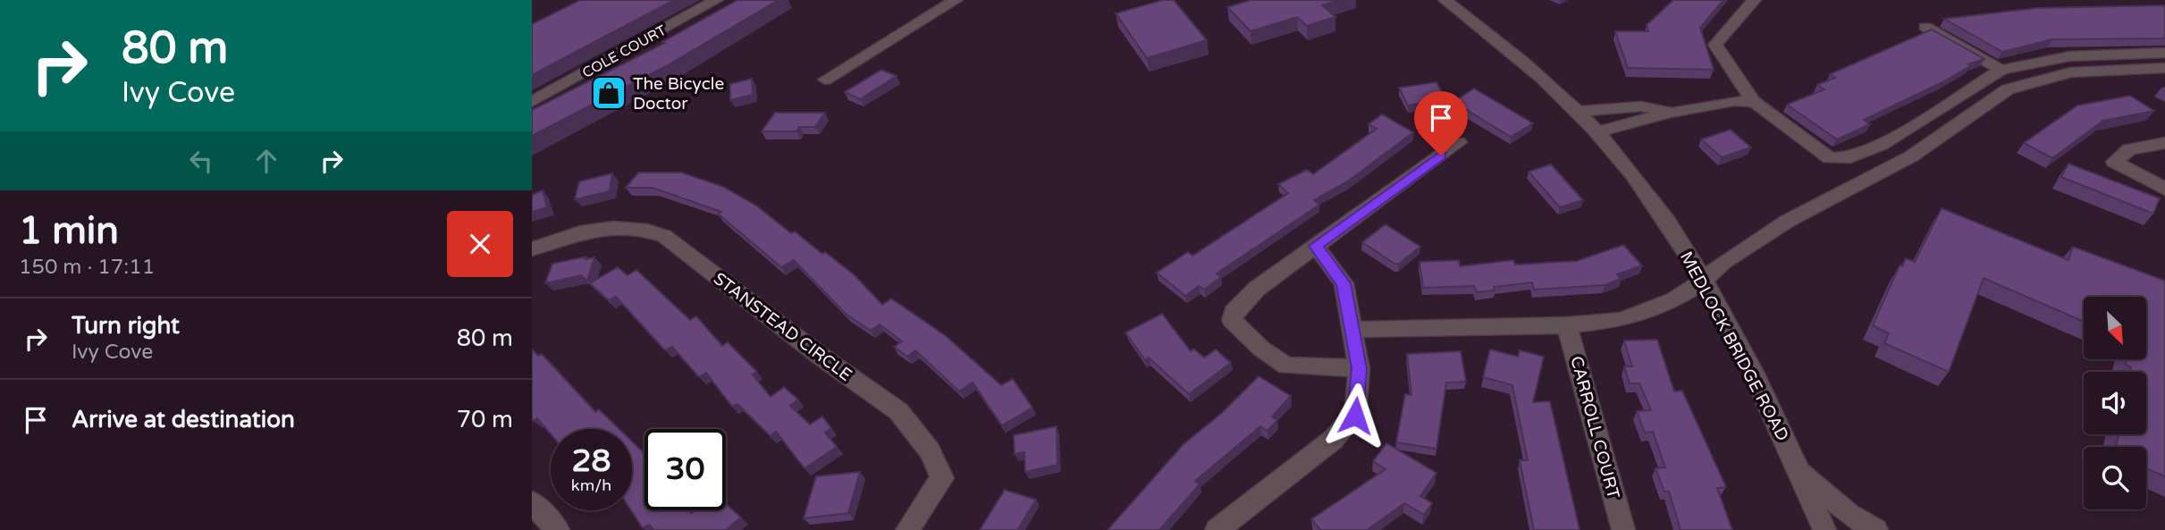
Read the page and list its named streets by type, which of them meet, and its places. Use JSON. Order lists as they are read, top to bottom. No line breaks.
{"streets":{"street":["COLE COURT","STANSTEAD CIRCLE","MEDLOCK BRIDGE ROAD","CARROLL COURT"]},"places":{"shop":["The Bicycle Doctor"]},"north":"bottom right","page":{"turn":["80 m","Ivy Cove"],"heading":["1 min","150 m · 17:11"],"list":[{"name":"Turn right","note":"Ivy Cove","value":"80 m"},{"name":"Arrive at destination","value":"70 m"}],"speed":"28 km/h","limit":"30"}}
